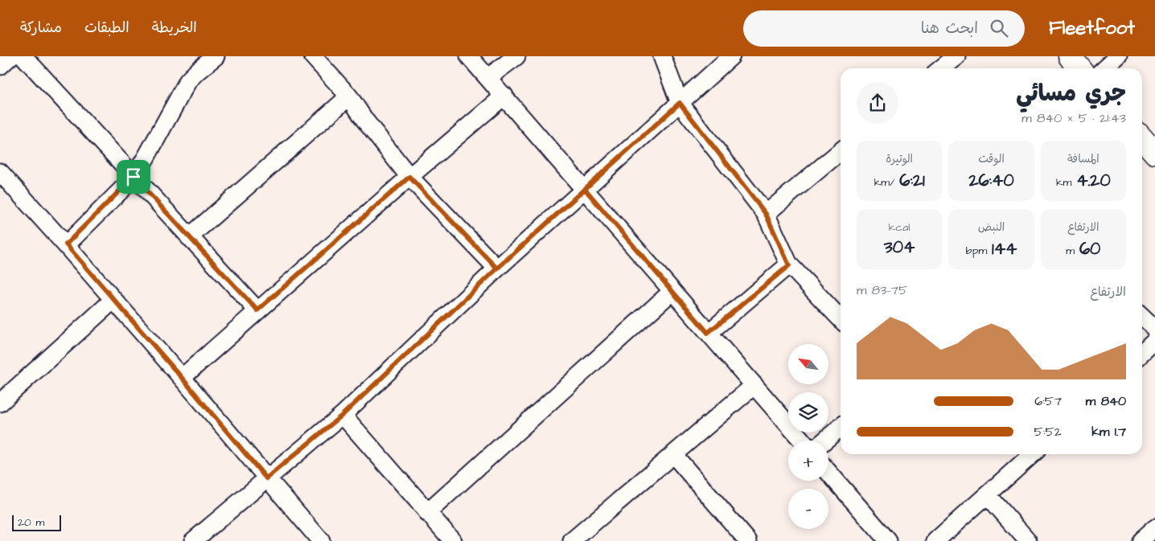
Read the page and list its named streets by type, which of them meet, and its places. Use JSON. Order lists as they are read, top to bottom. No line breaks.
{"scale_bar":"20 m","north":"top left","page":{"header":"Fleetfoot","search":"ابحث هنا","nav":["الخريطة","الطبقات","مشاركة"],"heading":["جري مسائي","21:43 · 5 × 840 m"],"stats":[["المسافة","4.20 km"],["الوقت","26:40"],["الوتيرة","6:21 /km"],["الارتفاع","60 m"],["النبض","144 bpm"],["kcal","304"]],"chart":["الارتفاع","75–83 m"],"map_buttons":["+","−"],"list":[{"name":"840 m","note":"6:57"},{"name":"1.7 km","note":"5:52"}],"scale":"20 m"}}
